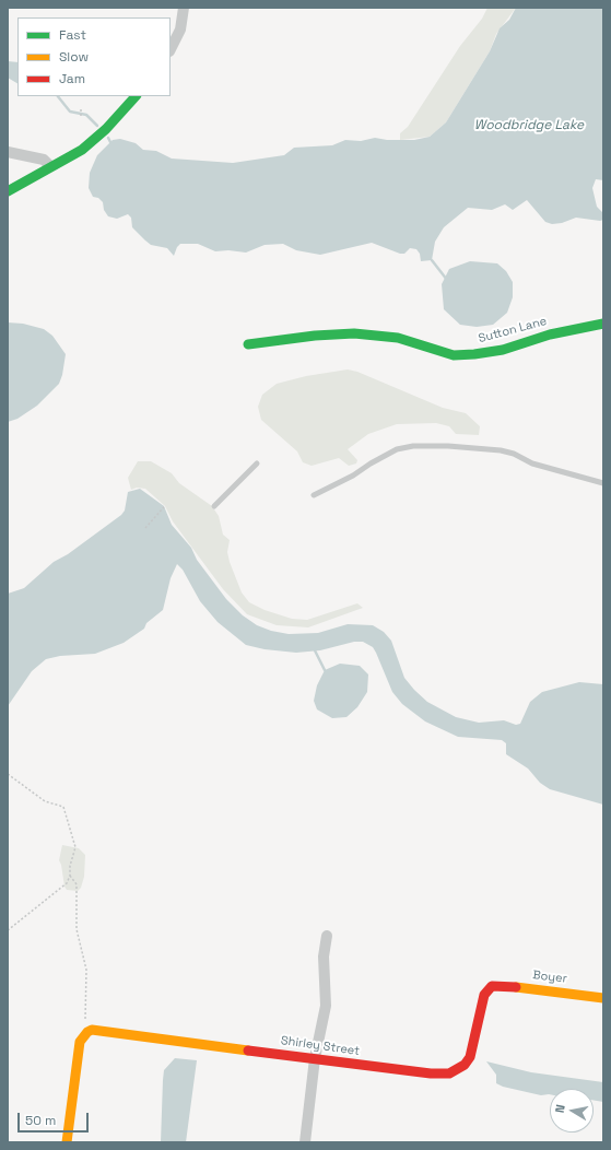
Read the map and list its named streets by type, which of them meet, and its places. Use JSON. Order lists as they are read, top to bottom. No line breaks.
{"streets":{"street":["Sutton Lane","Boyer","Shirley Street"]},"crossings":[["Boyer","Shirley Street"]],"water":["Woodbridge Lake"],"legend":["Fast","Slow","Jam"],"scale_bar":"50 m","north":"left"}
